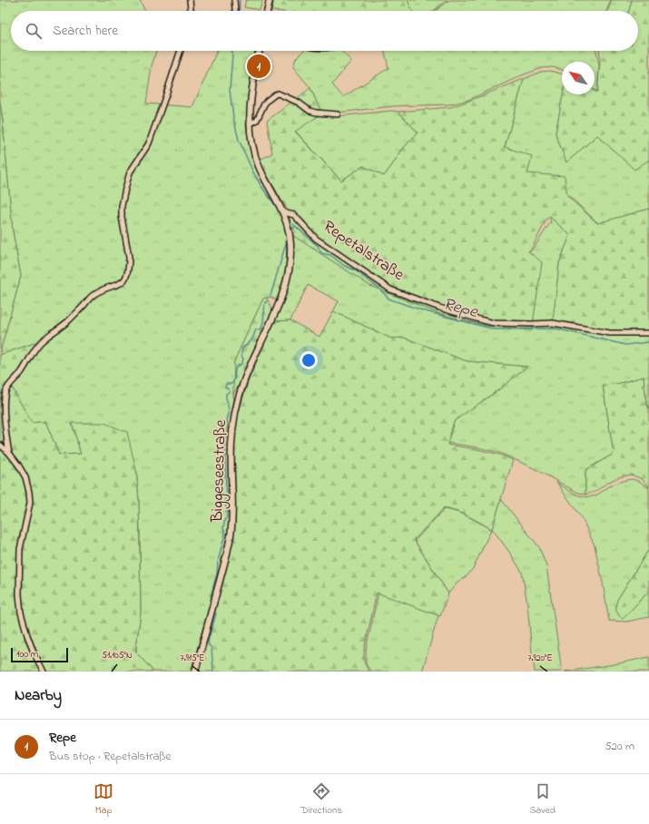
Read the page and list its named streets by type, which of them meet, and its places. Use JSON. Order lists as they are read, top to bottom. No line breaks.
{"streets":{"street":["Repetalstraße","Biggeseestraße"]},"crossings":[["Repetalstraße","Biggeseestraße"]],"water":["Repe"],"scale_bar":"100 m","north":"top left","page":{"search":"Search here","pins":"1","scale":"100 m","heading":"Nearby","list":[{"mark":"1","name":"Repe","note":"Bus stop · Repetalstraße","value":"520 m"}],"nav":["Map","Directions","Saved"]},"coordinates":["51.105°N","7.915°E","7.920°E"]}
